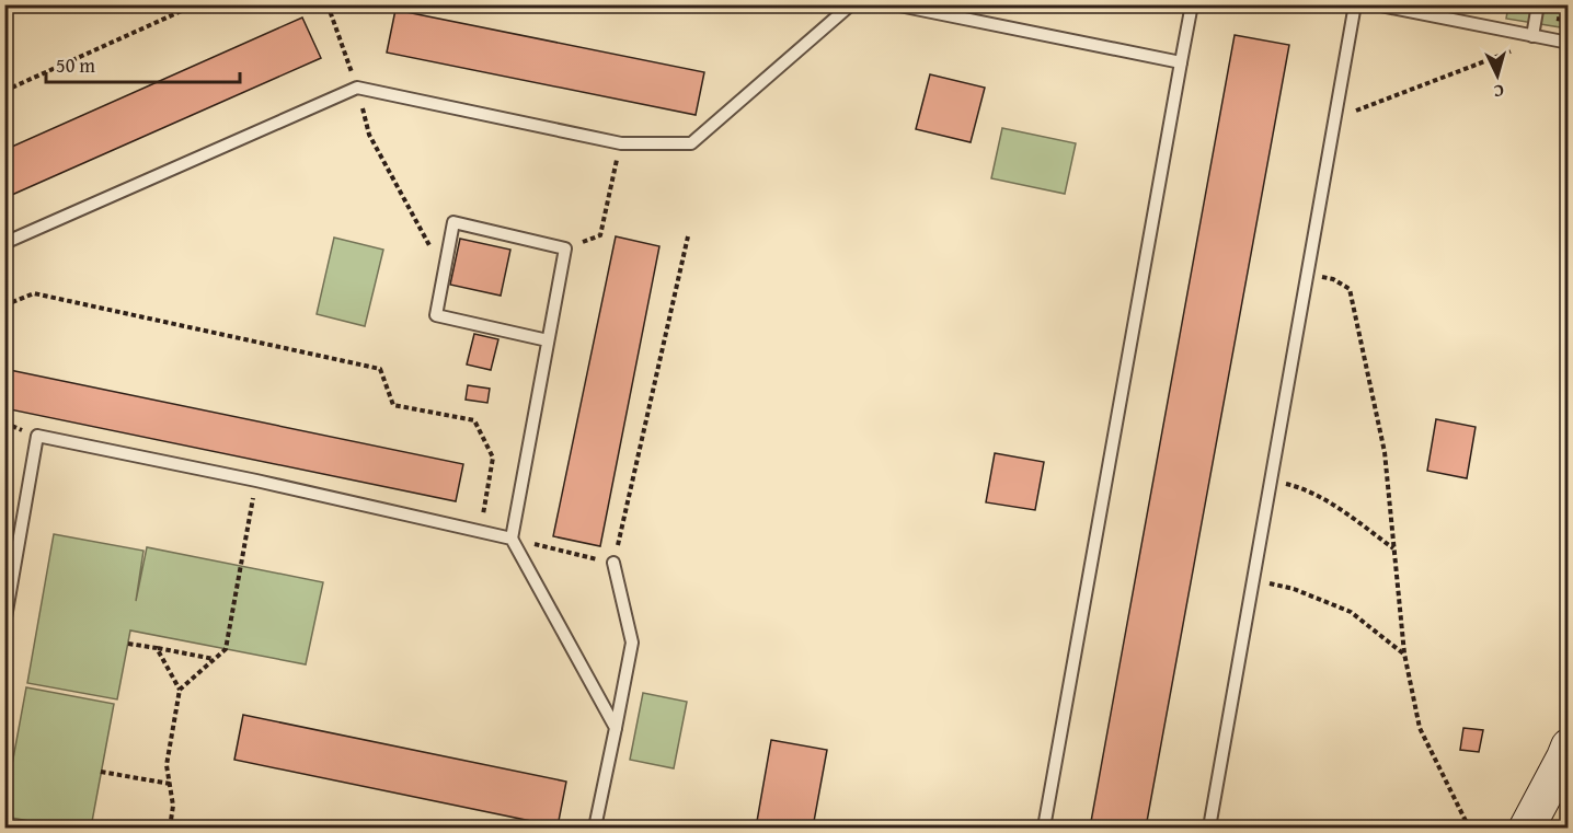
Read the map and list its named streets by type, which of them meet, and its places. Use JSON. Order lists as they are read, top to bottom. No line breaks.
{"scale_bar":"50 m","north":"bottom"}
